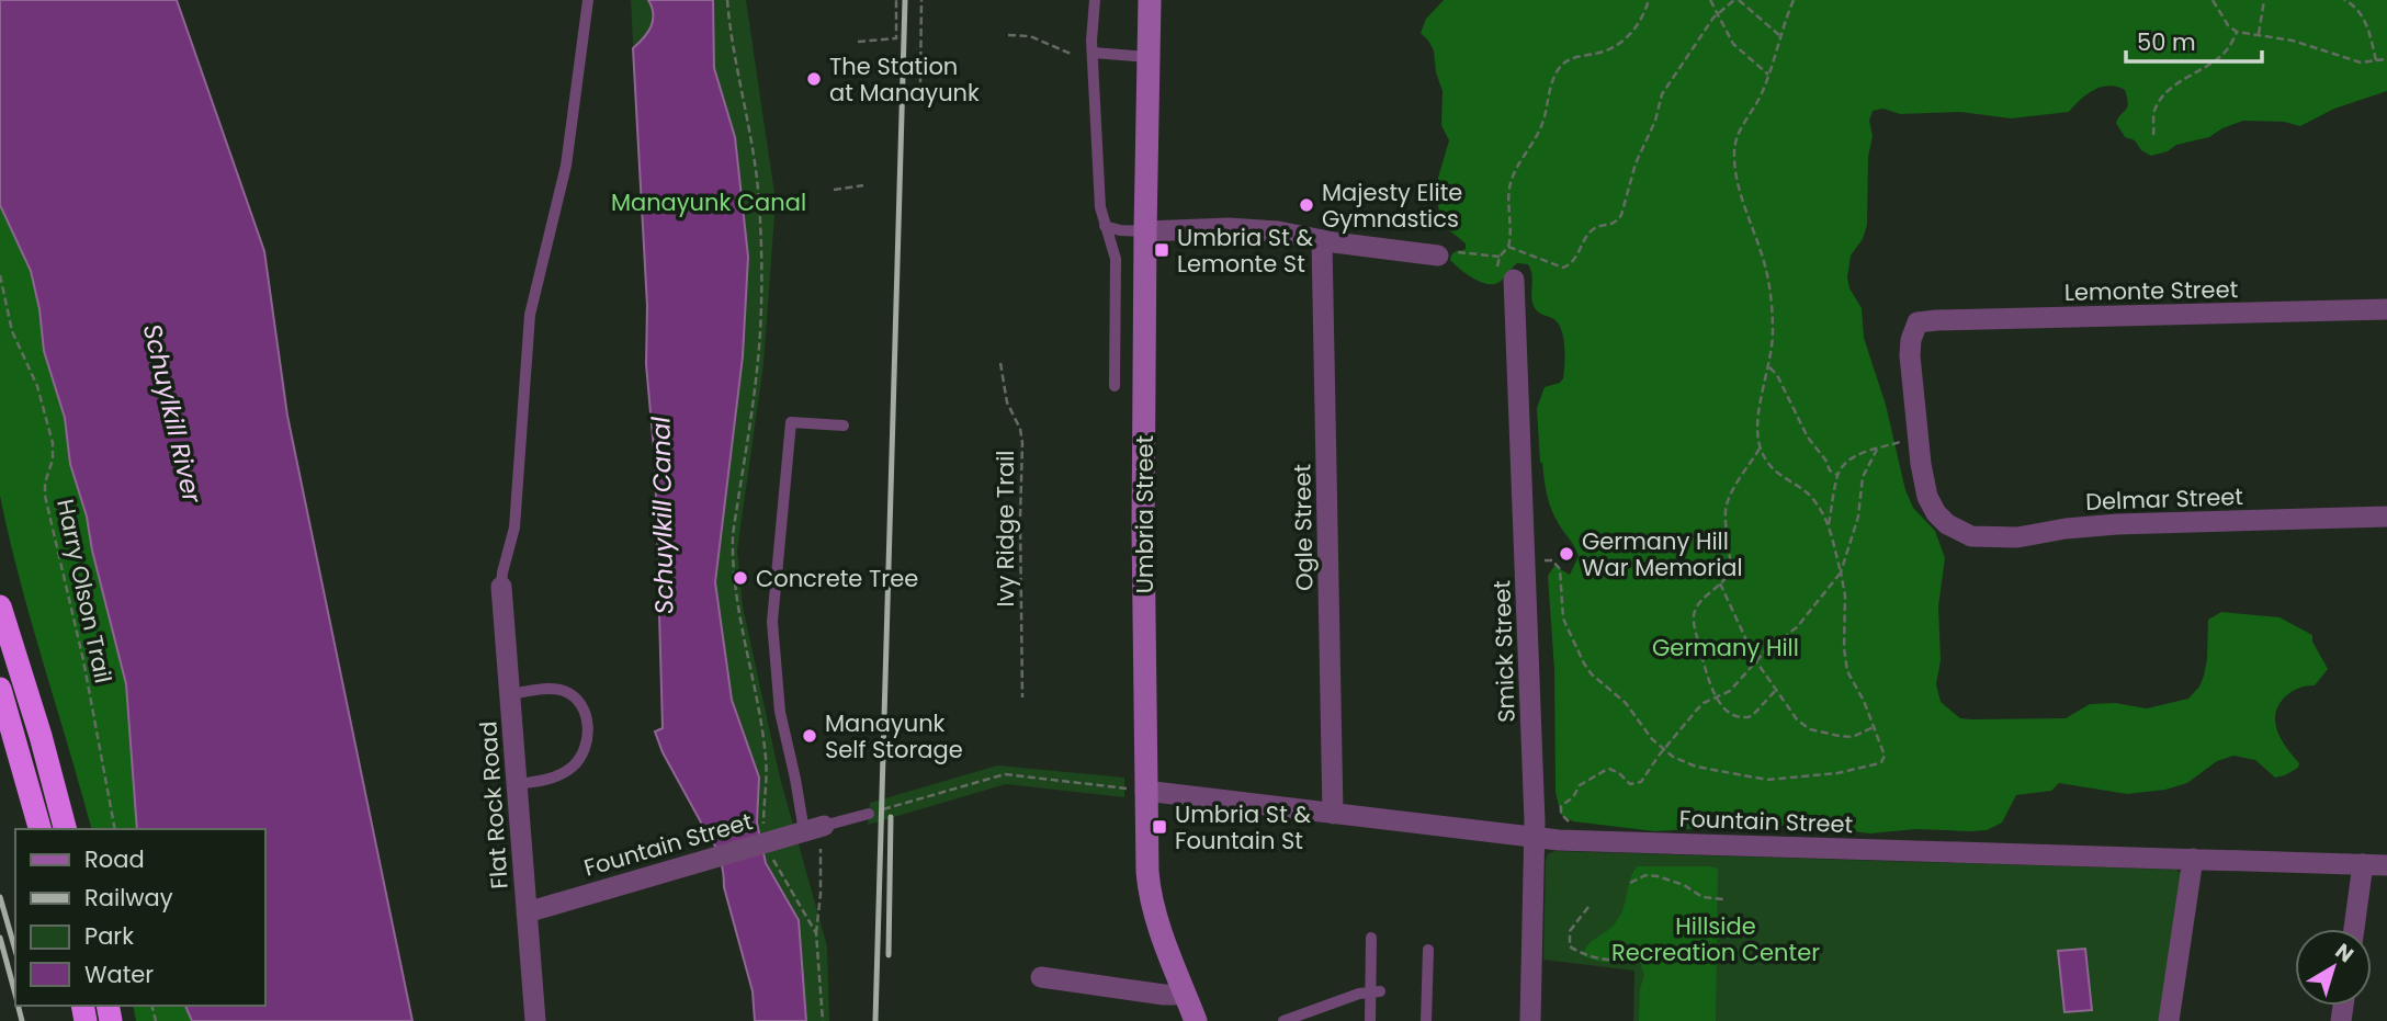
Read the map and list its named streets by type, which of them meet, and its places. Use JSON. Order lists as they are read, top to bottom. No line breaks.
{"streets":{"main road":["Umbria Street"],"street":["Lemonte Street","Delmar Street","Ogle Street","Smick Street","Flat Rock Road","Fountain Street"],"path":["Ivy Ridge Trail","Harry Olson Trail"]},"crossings":[["Lemonte Street","Delmar Street"],["Umbria Street","Fountain Street"],["Ogle Street","Fountain Street"],["Smick Street","Fountain Street"],["Flat Rock Road","Fountain Street"]],"water":["Schuylkill River","Schuylkill Canal"],"parks":["Manayunk Canal","Germany Hill","Hillside Recreation Center"],"places":{"other":["The Station at Manayunk","Majesty Elite Gymnastics","Germany Hill War Memorial","Concrete Tree","Manayunk Self Storage"],"transit":["Umbria St & Lemonte St","Umbria St & Fountain St"]},"legend":["Road","Railway","Park","Water"],"scale_bar":"50 m","north":"top right"}
